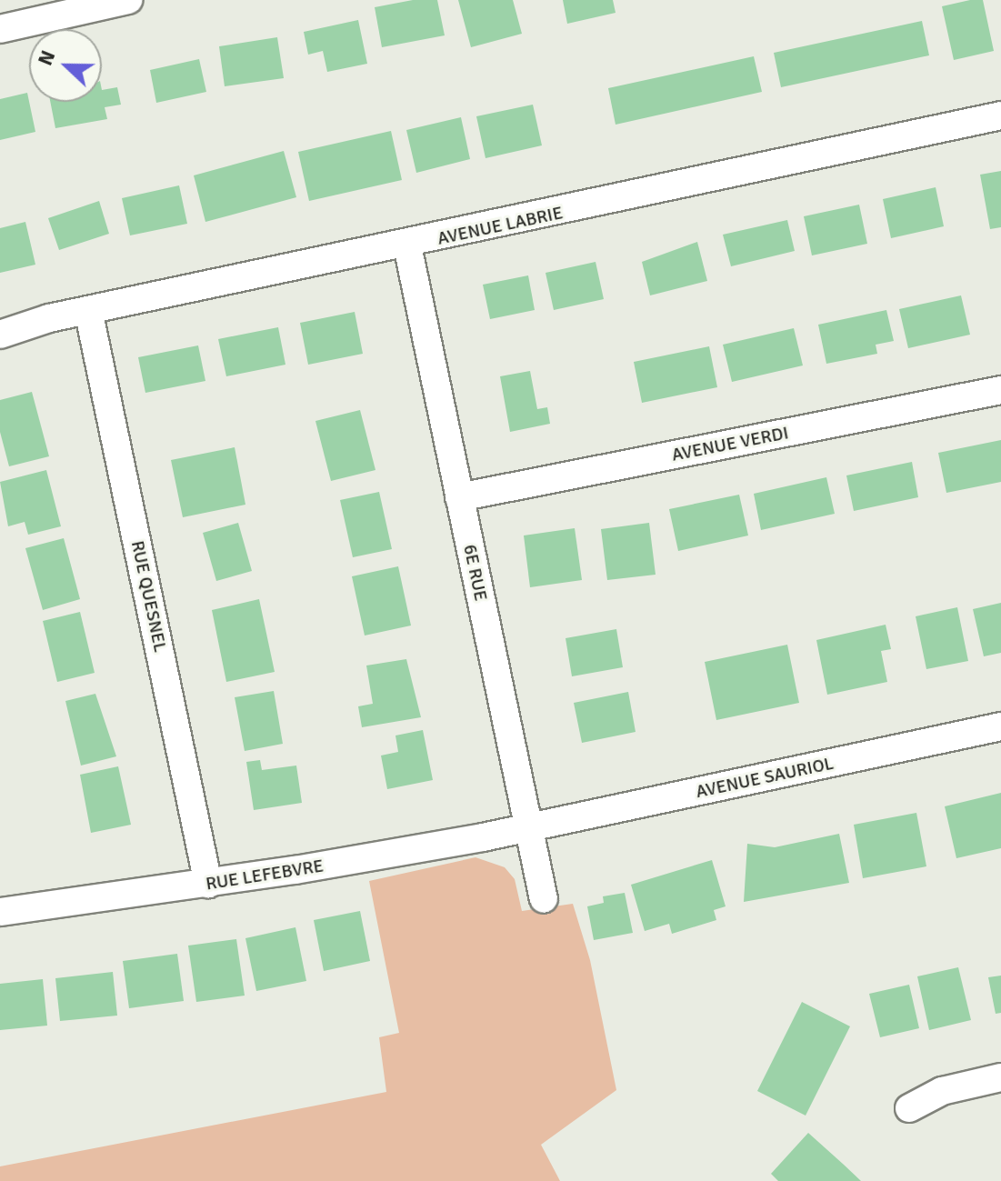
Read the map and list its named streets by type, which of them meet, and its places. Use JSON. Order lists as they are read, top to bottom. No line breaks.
{"streets":{"street":["AVENUE LABRIE","AVENUE VERDI","6E RUE","RUE QUESNEL","AVENUE SAURIOL","RUE LEFEBVRE"]},"crossings":[["AVENUE LABRIE","6E RUE"],["AVENUE LABRIE","RUE QUESNEL"],["AVENUE VERDI","6E RUE"],["6E RUE","AVENUE SAURIOL"],["6E RUE","RUE LEFEBVRE"],["RUE QUESNEL","RUE LEFEBVRE"],["AVENUE SAURIOL","RUE LEFEBVRE"]],"north":"left"}
